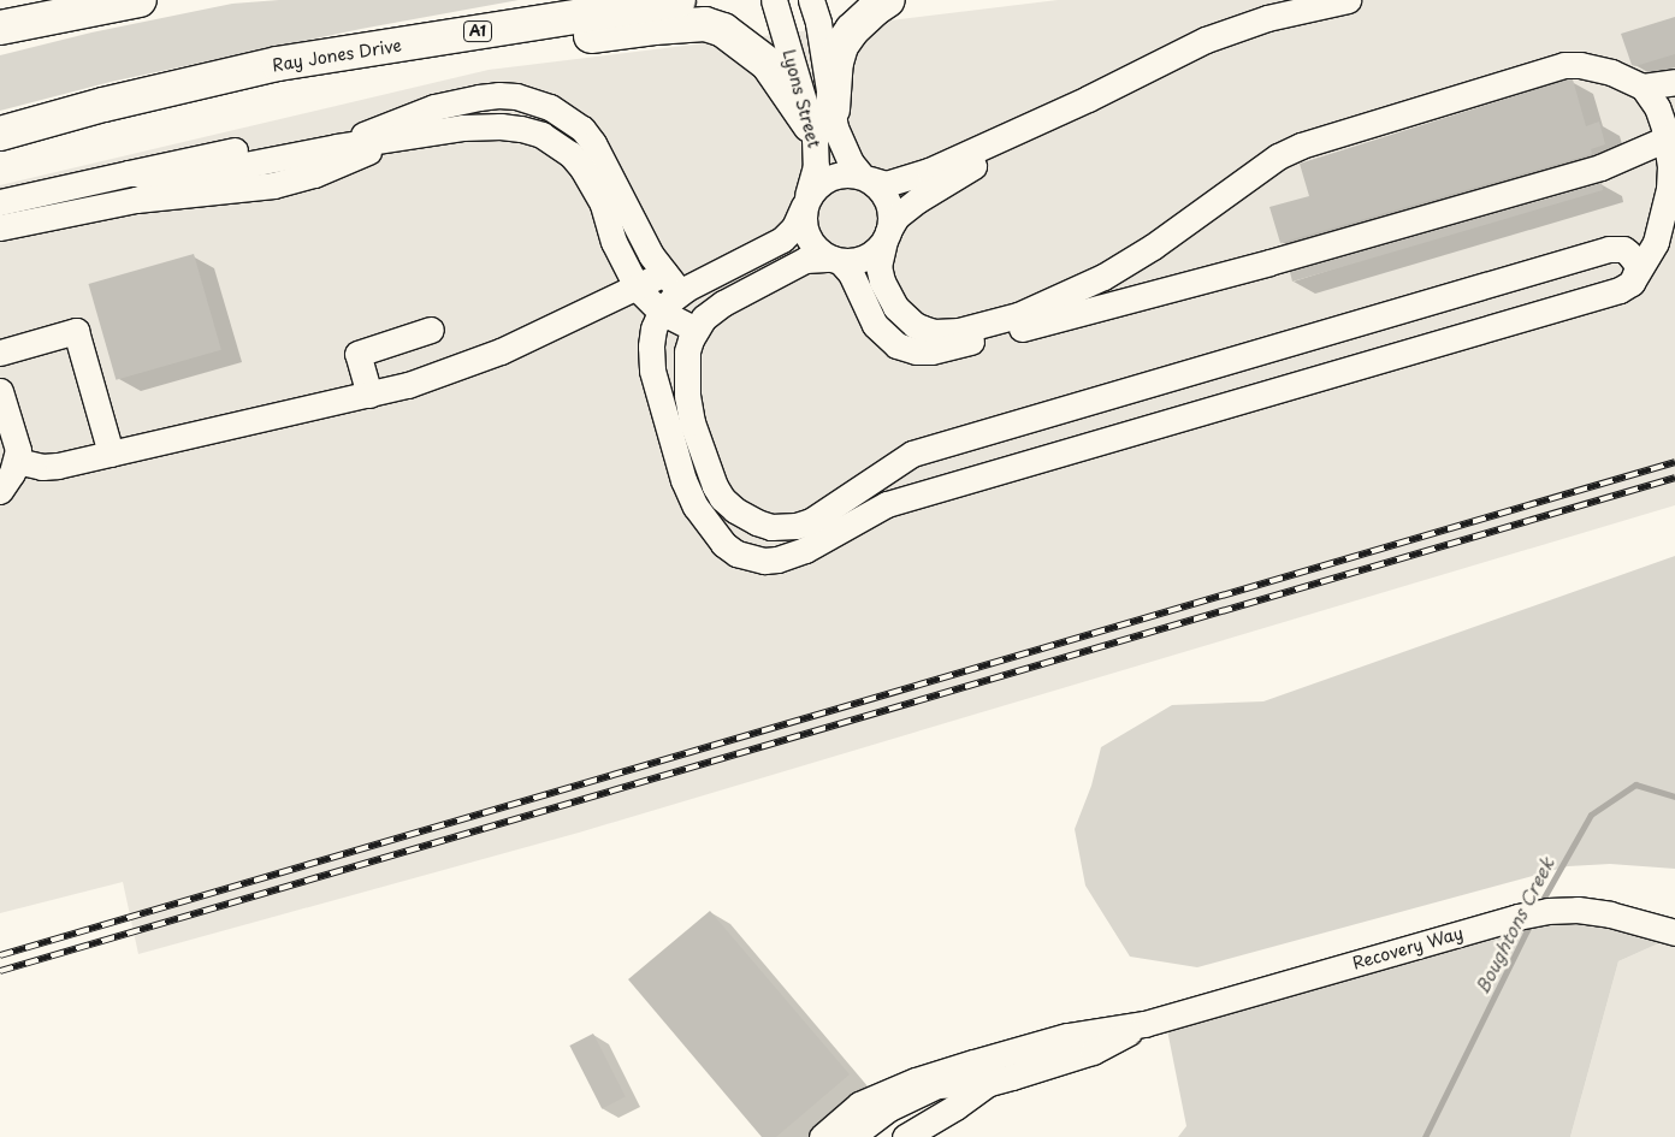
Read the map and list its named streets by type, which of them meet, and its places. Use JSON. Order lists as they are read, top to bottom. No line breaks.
{"streets":{"highway":["A1","Ray Jones Drive"],"street":["Lyons Street","Recovery Way"]},"water":["Boughtons Creek"]}
